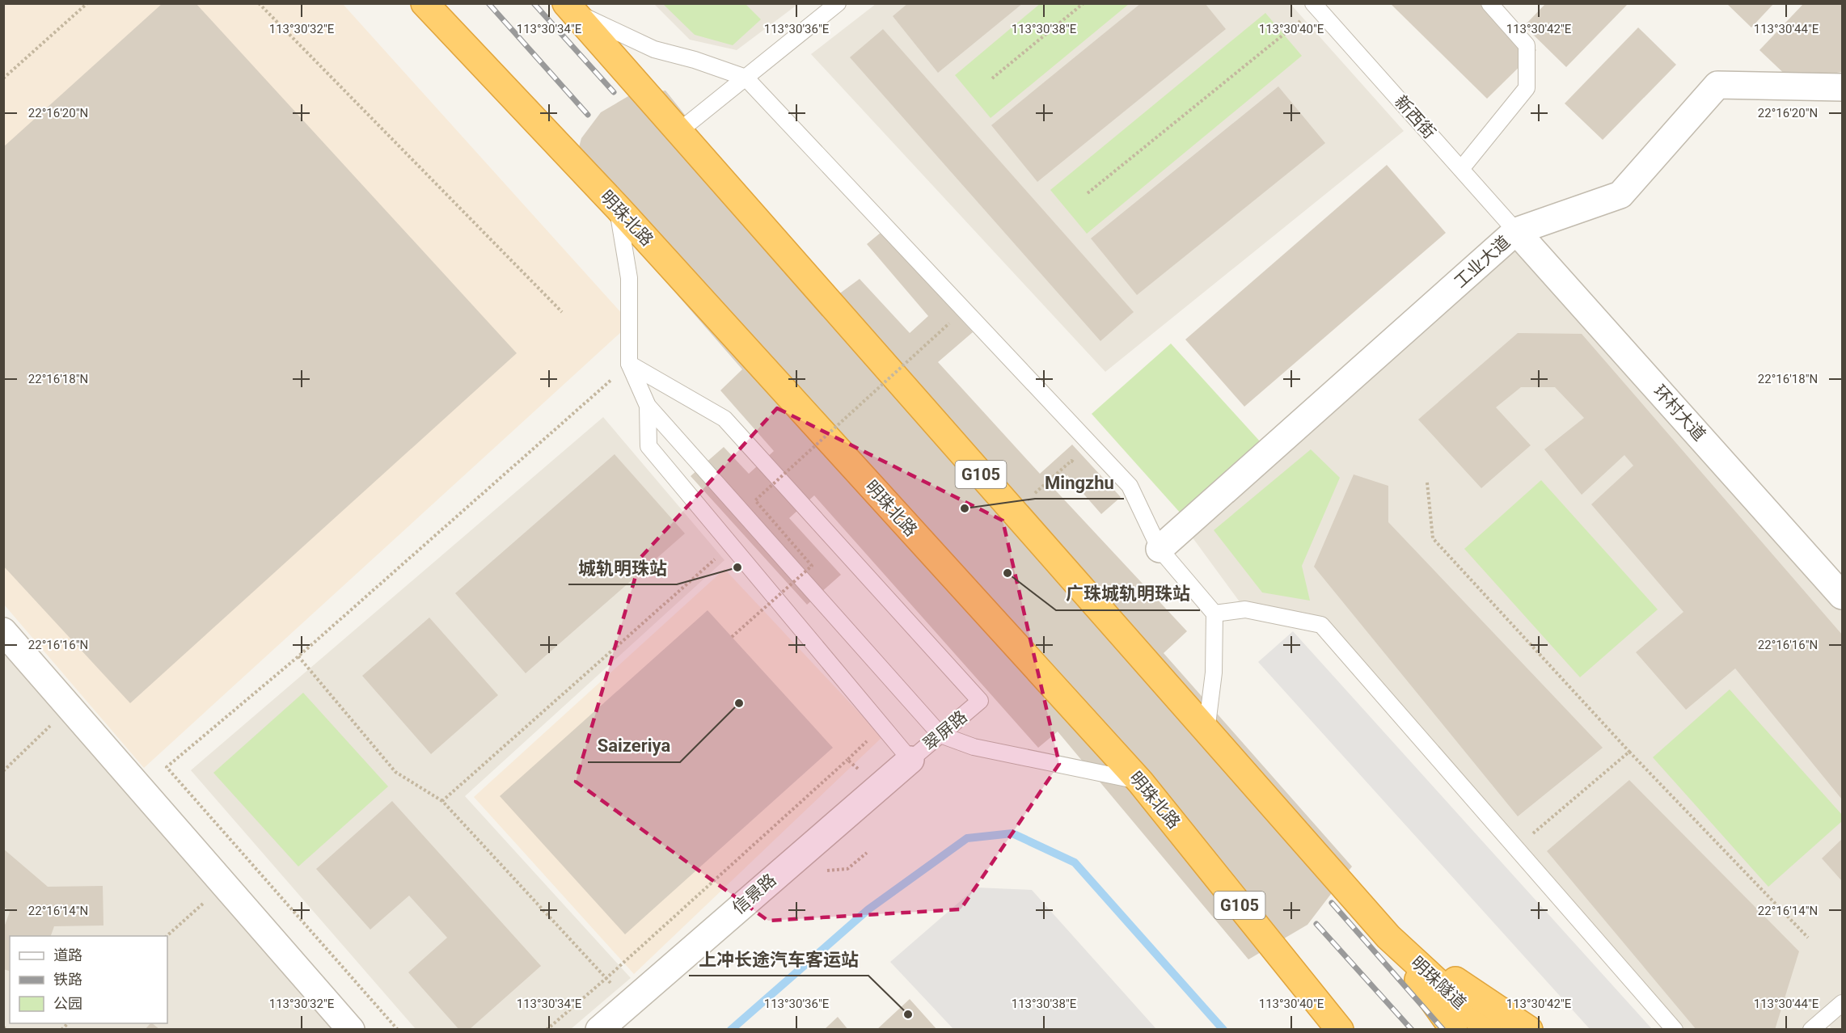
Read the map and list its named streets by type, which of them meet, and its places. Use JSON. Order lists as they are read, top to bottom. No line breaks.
{"streets":{"highway":["明珠北路","G105","明珠隧道"],"street":["工业大道","环村大道","信景路"],"lane":["新西街","翠屏路"]},"crossings":[["新西街","工业大道"],["新西街","环村大道"],["工业大道","环村大道"],["G105","明珠隧道"],["翠屏路","信景路"]],"places":["Mingzhu","城轨明珠站","广珠城轨明珠站","Saizeriya","上冲长途汽车客运站"],"legend":["道路","铁路","公园"],"coordinates":["113°30'32\"E","113°30'34\"E","113°30'36\"E","113°30'38\"E","113°30'40\"E","113°30'42\"E","113°30'44\"E","22°16'20\"N","22°16'18\"N","22°16'16\"N","22°16'14\"N"]}
